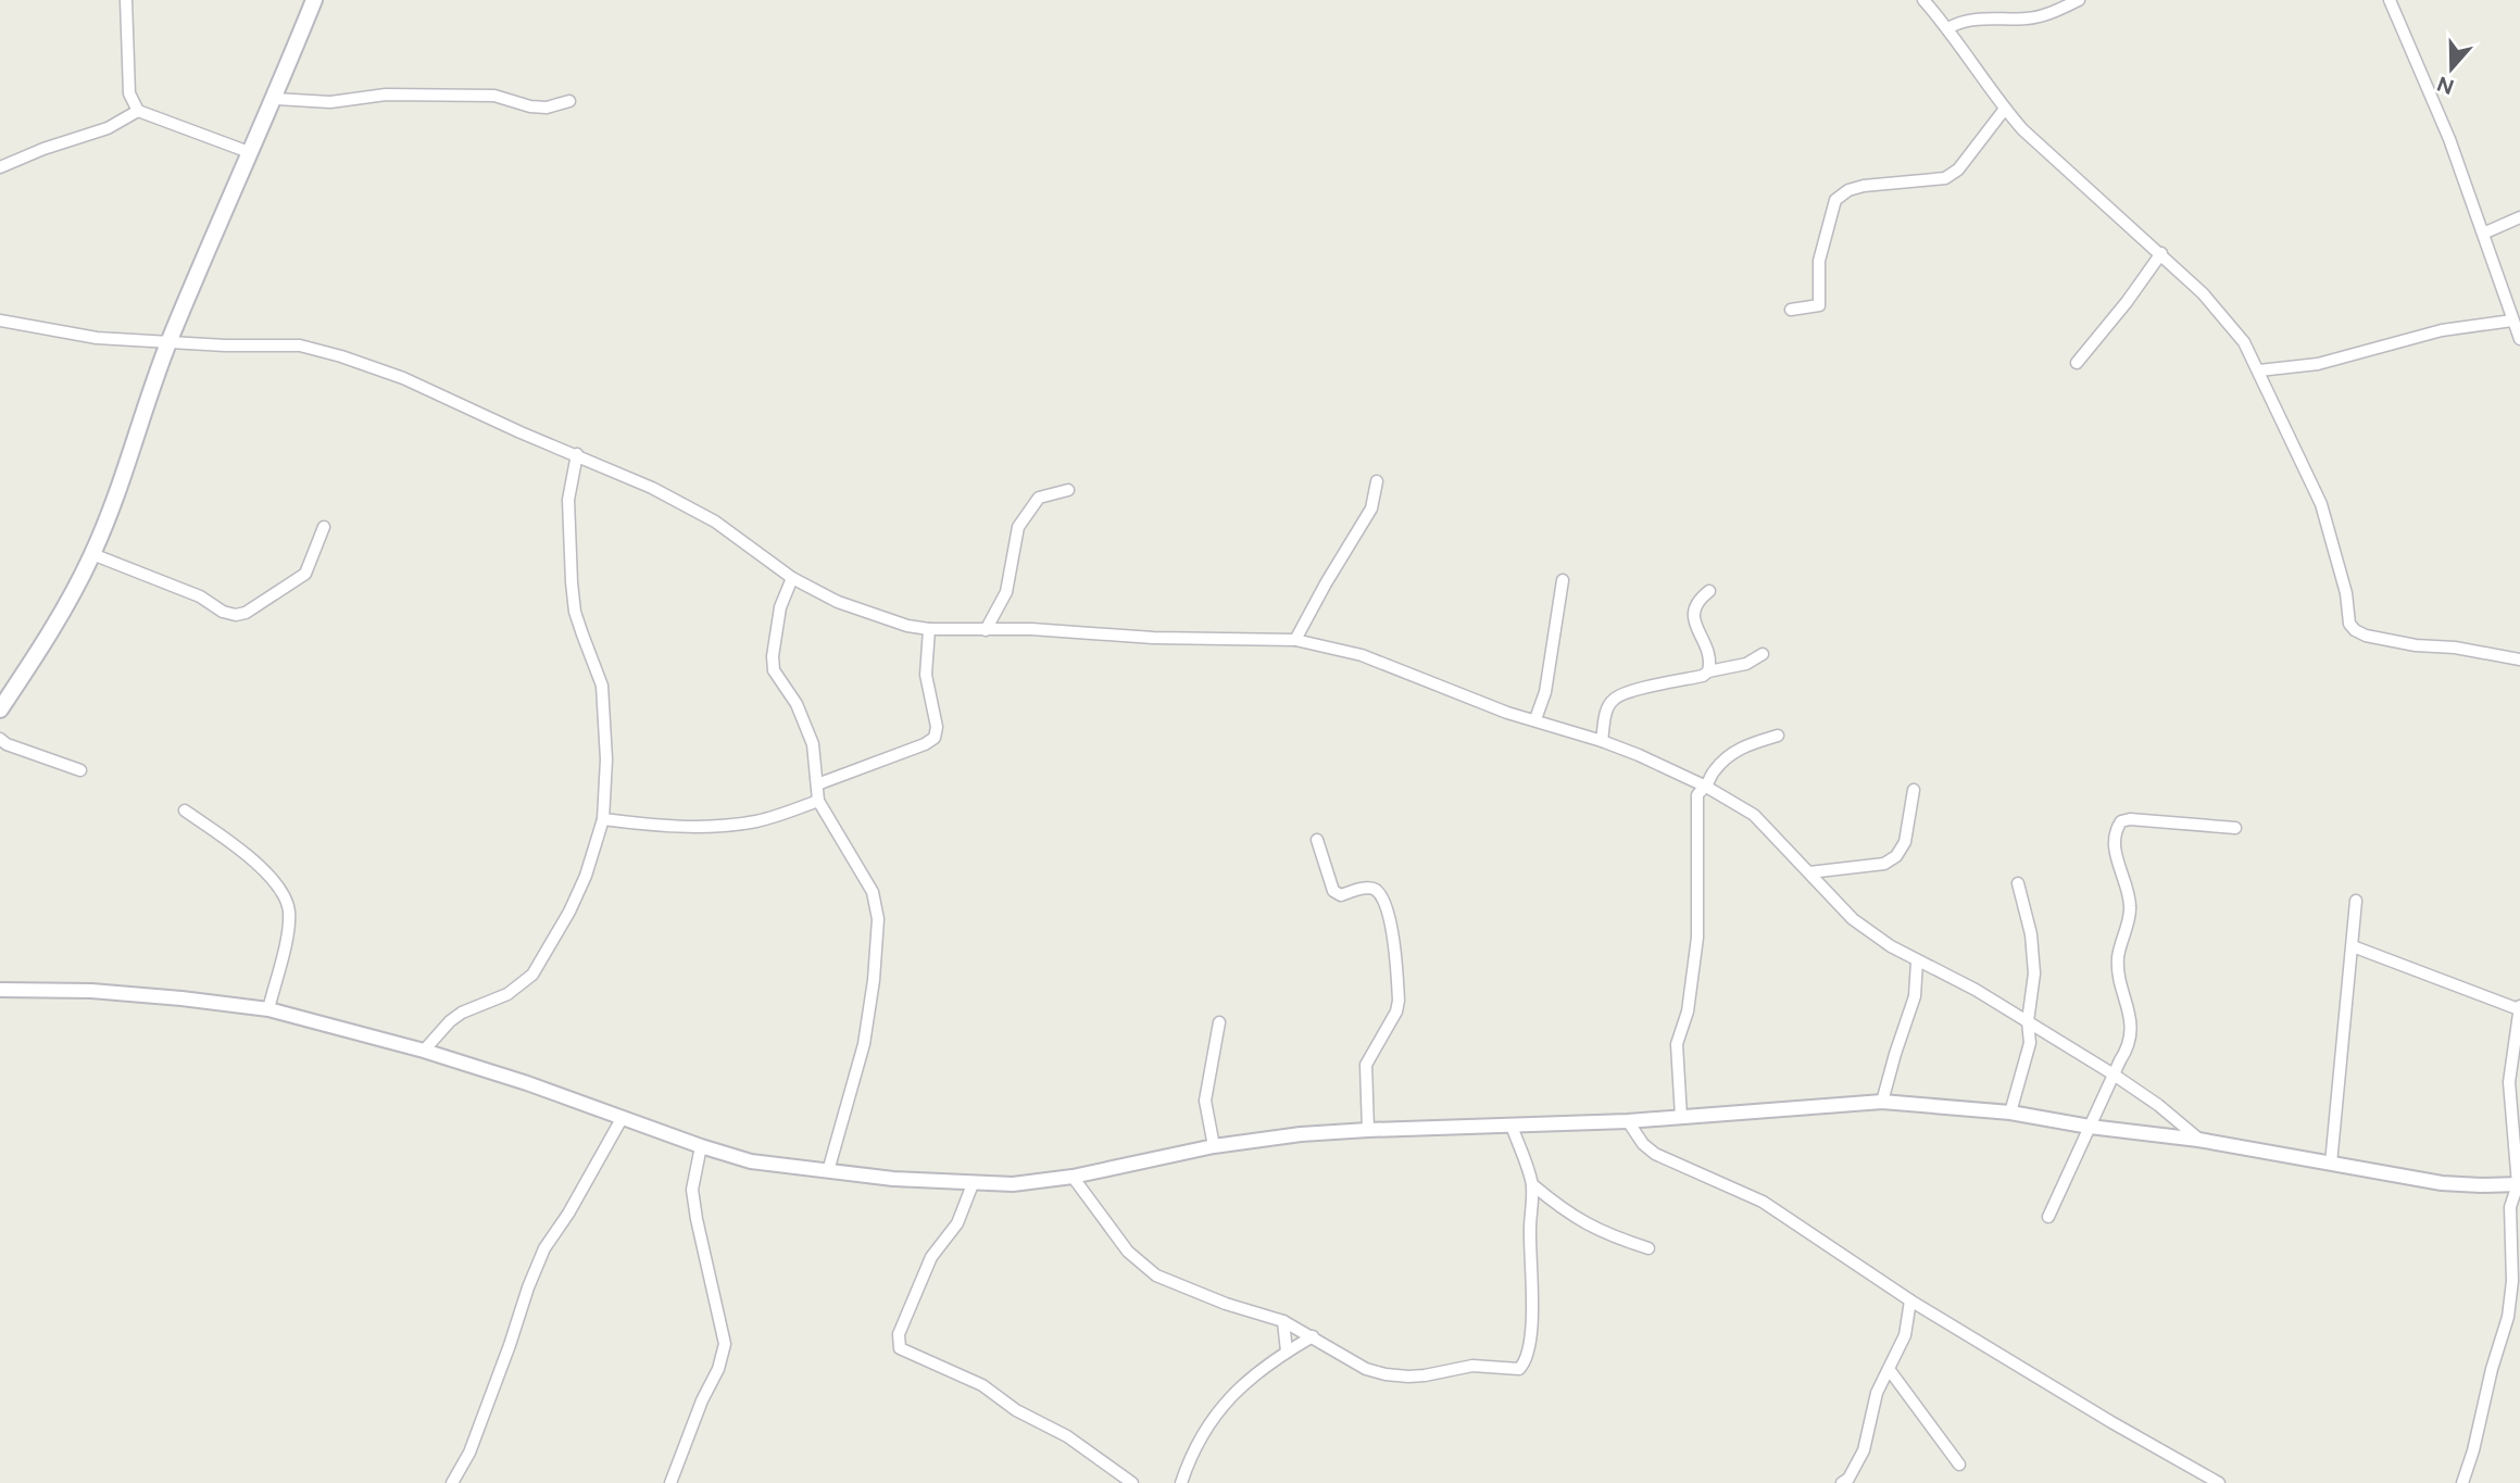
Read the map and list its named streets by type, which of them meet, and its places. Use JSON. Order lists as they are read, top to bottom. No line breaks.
{"north":"bottom"}
